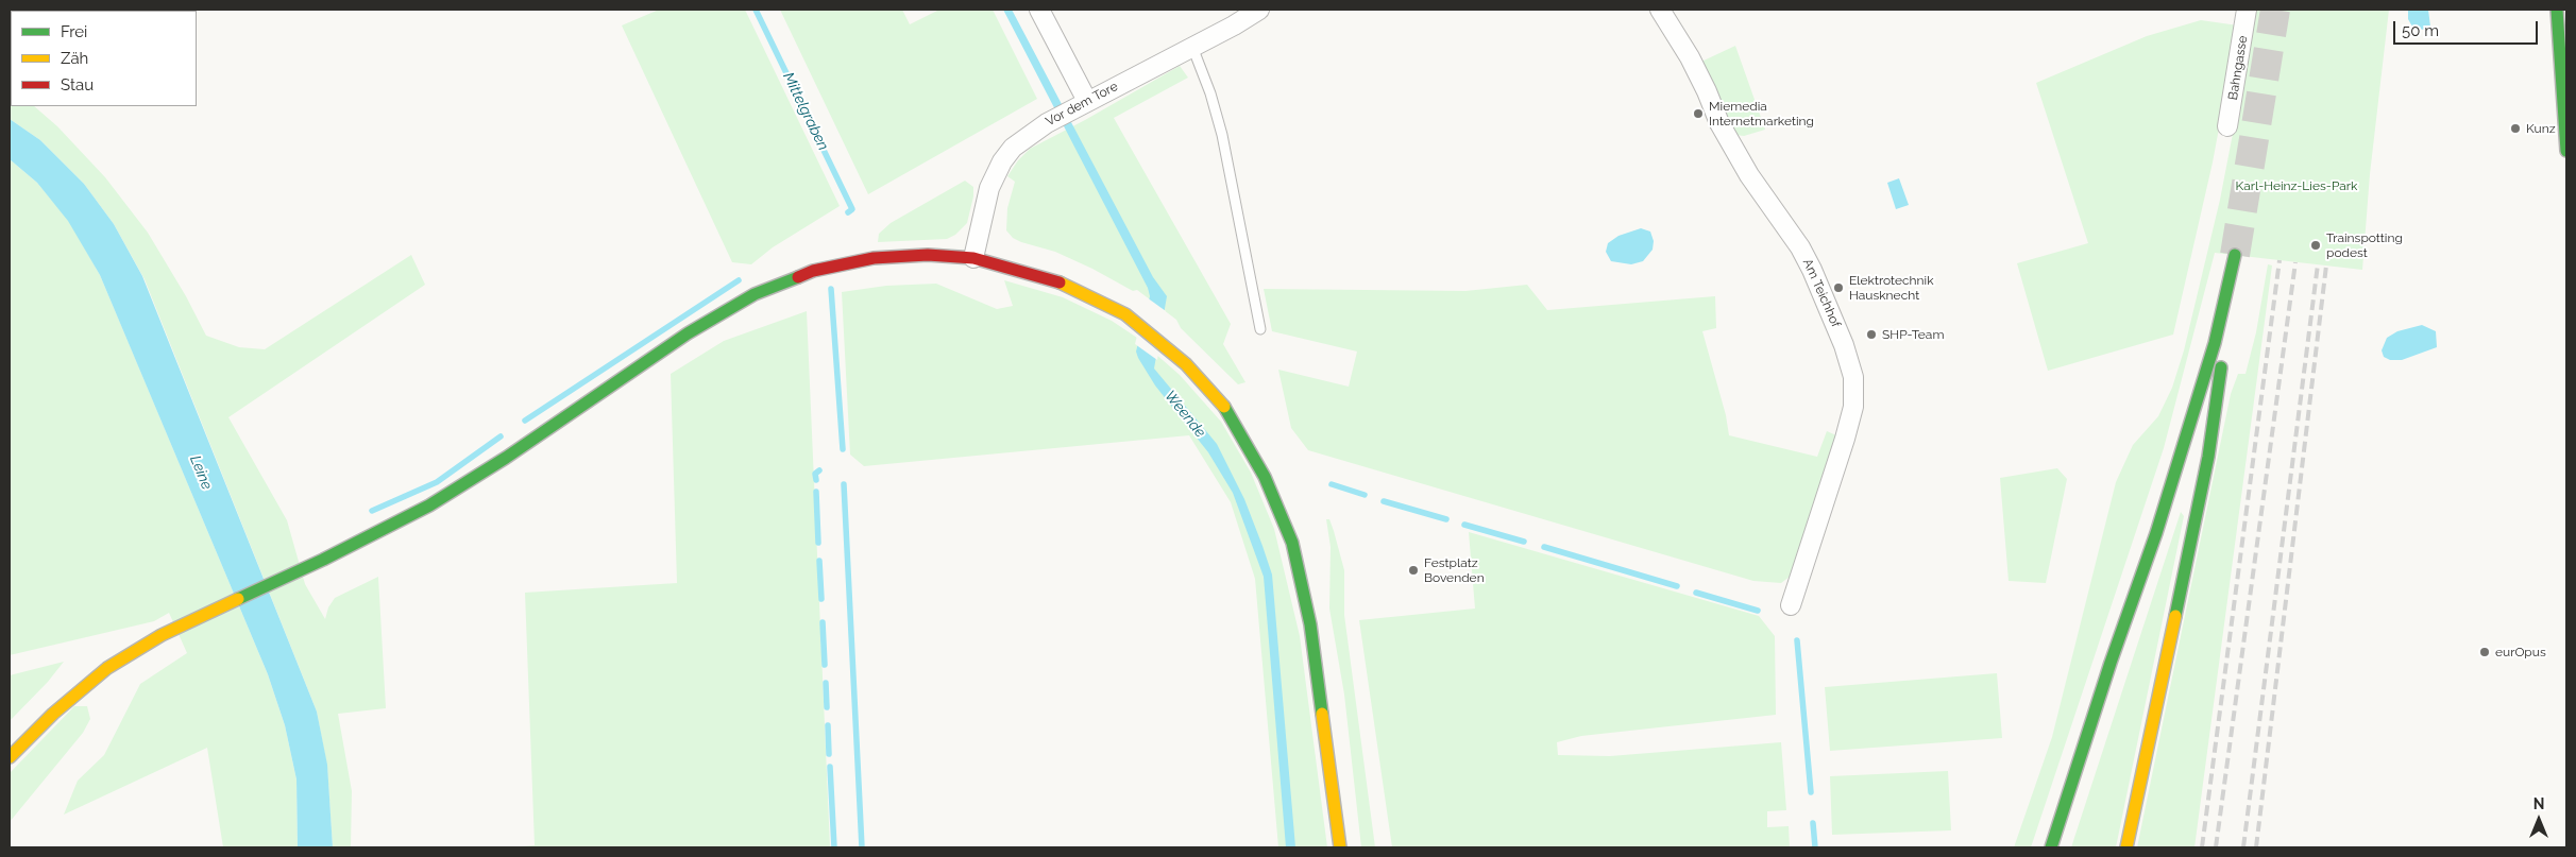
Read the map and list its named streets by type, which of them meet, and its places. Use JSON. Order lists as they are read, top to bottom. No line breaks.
{"streets":{"street":["Bahngasse","Vor dem Tore","Am Teichhof"]},"water":["Mittelgraben","Weende","Leine"],"parks":["Karl-Heinz-Lies-Park"],"places":["Miemedia Internetmarketing","Kunz","Trainspotting podest","Elektrotechnik Hausknecht","SHP-Team","Festplatz Bovenden","eurOpus"],"legend":["Frei","Zäh","Stau"],"scale_bar":"50 m","north":"top"}
